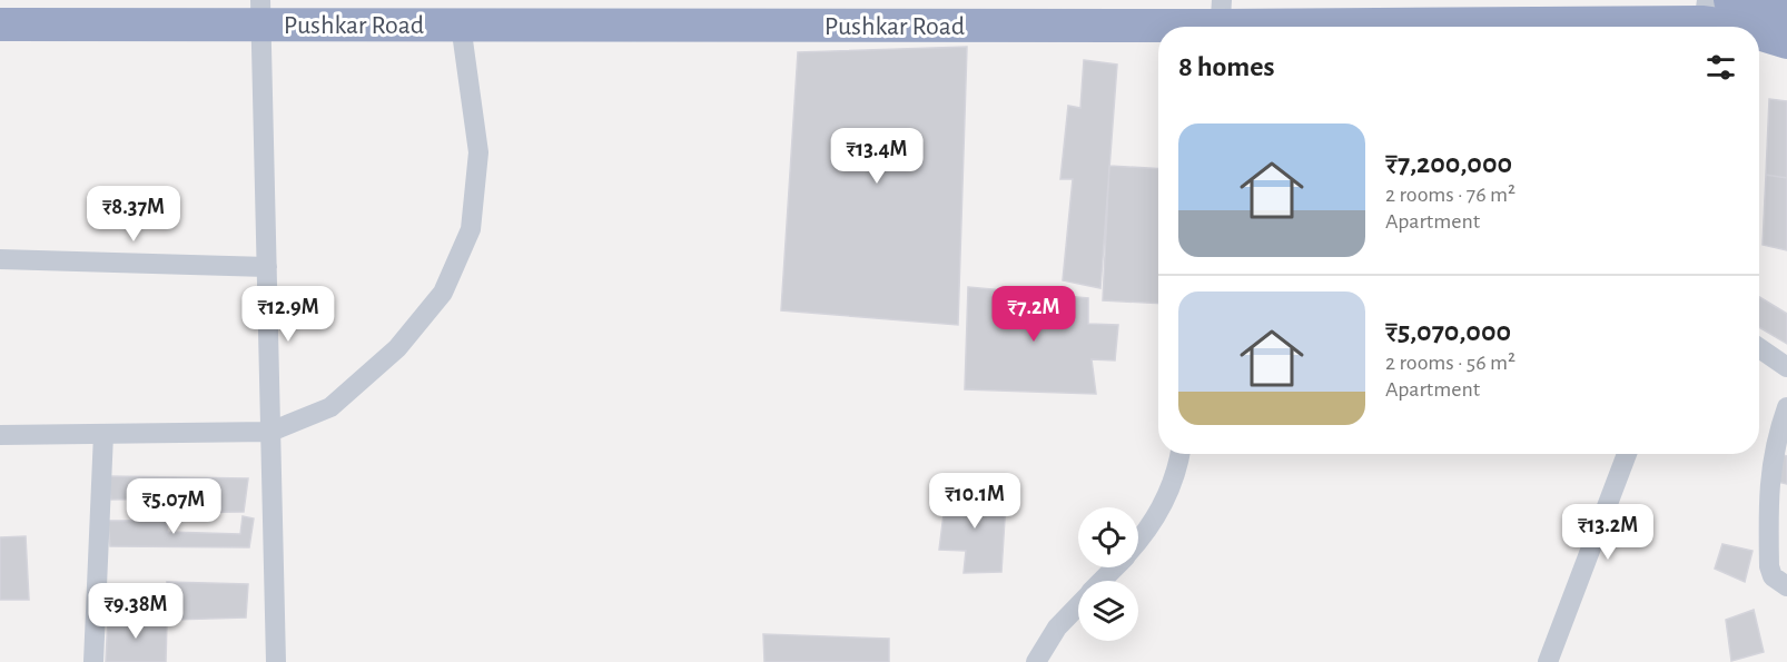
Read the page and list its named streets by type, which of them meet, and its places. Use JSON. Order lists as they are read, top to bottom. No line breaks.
{"streets":{"highway":["Pushkar Road"]},"page":{"heading":"8 homes","list":[{"name":"₹7,200,000","note":"2 rooms · 76 m² · Apartment"},{"name":"₹5,070,000","note":"2 rooms · 56 m² · Apartment"}],"price":["₹13.4M","₹8.37M","₹12.9M","₹7.2M","₹10.1M","₹5.07M","₹13.2M","₹9.38M"]}}
